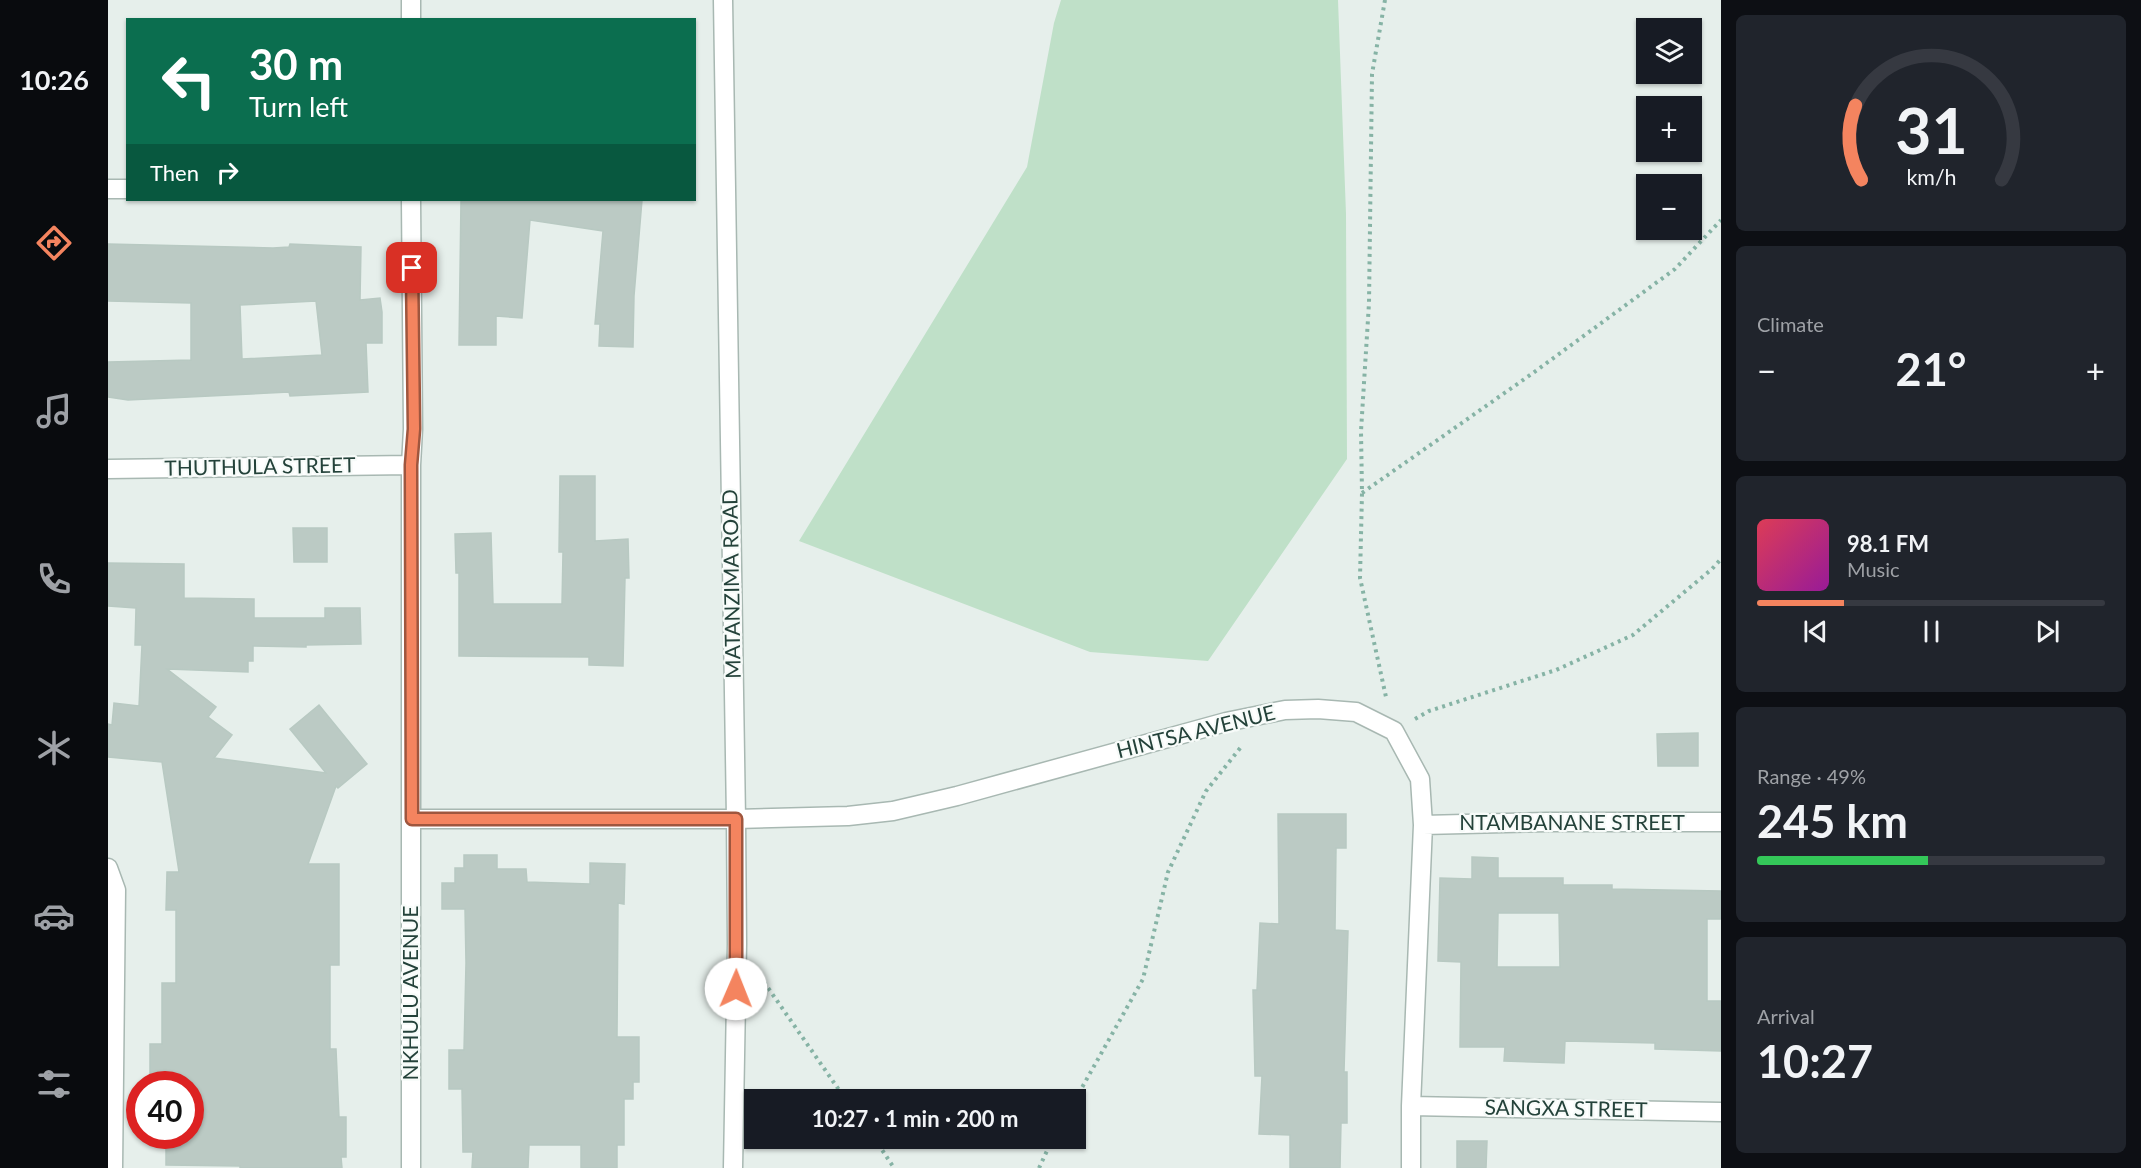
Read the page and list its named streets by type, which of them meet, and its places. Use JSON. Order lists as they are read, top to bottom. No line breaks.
{"streets":{"street":["THUTHULA STREET","MATANZIMA ROAD","HINTSA AVENUE","NTAMBANANE STREET","NKHULU AVENUE","SANGXA STREET"]},"crossings":[["THUTHULA STREET","NKHULU AVENUE"],["MATANZIMA ROAD","HINTSA AVENUE"],["HINTSA AVENUE","NKHULU AVENUE"]],"page":{"tabs":"10:26","map_buttons":["+","−"],"turn":["30 m","Turn left"],"then":"Then","tile":["Climate",["Range · 49%","245 km"],["Arrival","10:27"]],"heat":["−","21°","+"],"song":["98.1 FM","Music"],"limit":"40","trip":"10:27 · 1 min · 200 m","gauge":["31","km/h"]}}
